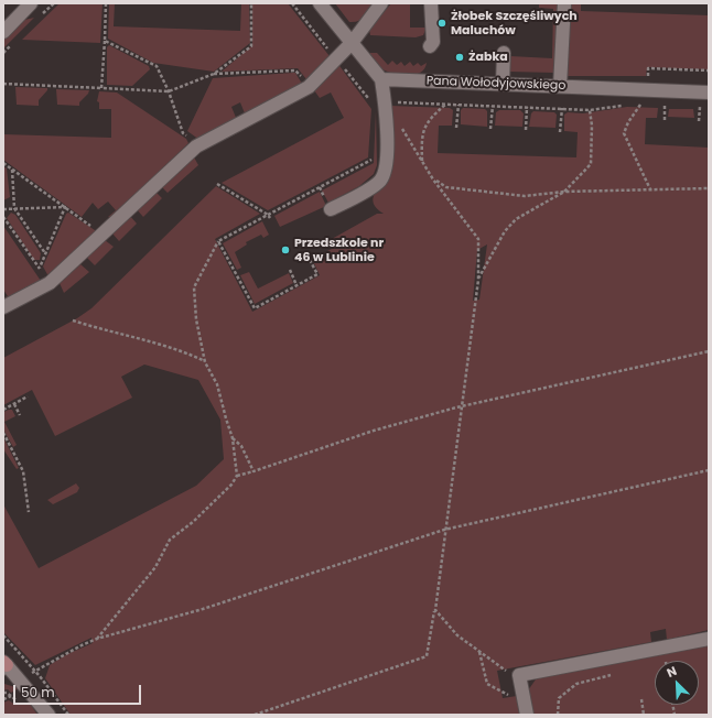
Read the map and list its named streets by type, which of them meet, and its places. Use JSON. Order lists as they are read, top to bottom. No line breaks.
{"streets":{"street":["Pana Wołodyjowskiego"]},"places":["Żłobek Szczęśliwych Maluchów","Żabka","Przedszkole nr 46 w Lublinie"],"scale_bar":"50 m","north":"top left"}
